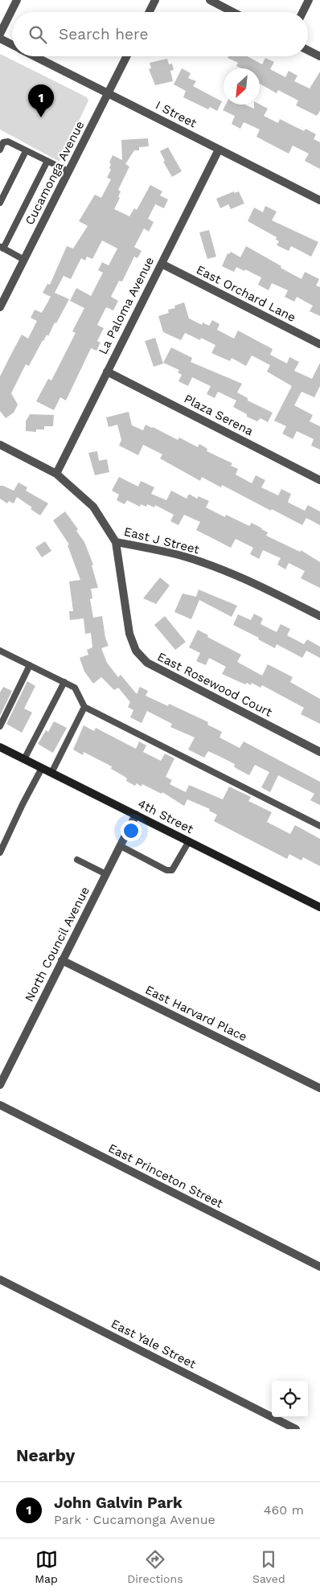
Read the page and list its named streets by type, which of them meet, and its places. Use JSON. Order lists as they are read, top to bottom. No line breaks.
{"streets":{"main road":["4th Street"],"street":["I Street","Cucamonga Avenue","East Orchard Lane","La Paloma Avenue","Plaza Serena","East J Street","East Rosewood Court","North Council Avenue","East Harvard Place","East Princeton Street","East Yale Street"]},"crossings":[["I Street","Cucamonga Avenue"],["I Street","La Paloma Avenue"],["East Orchard Lane","La Paloma Avenue"],["La Paloma Avenue","Plaza Serena"],["La Paloma Avenue","East J Street"],["East J Street","East Rosewood Court"],["4th Street","North Council Avenue"],["North Council Avenue","East Harvard Place"]],"north":"bottom left","page":{"search":"Search here","pins":"1","heading":"Nearby","list":[{"mark":"1","name":"John Galvin Park","note":"Park · Cucamonga Avenue","value":"460 m"}],"nav":["Map","Directions","Saved"]}}
